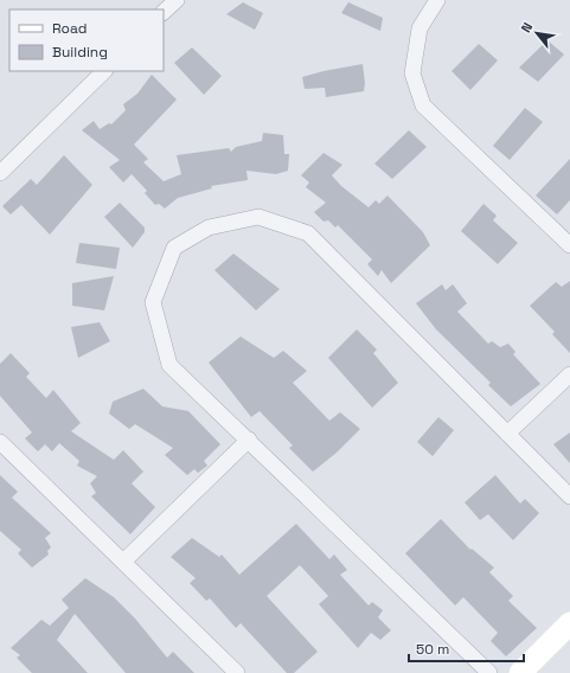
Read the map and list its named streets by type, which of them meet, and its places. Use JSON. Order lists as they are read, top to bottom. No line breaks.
{"legend":["Road","Building"],"scale_bar":"50 m","north":"top left"}
